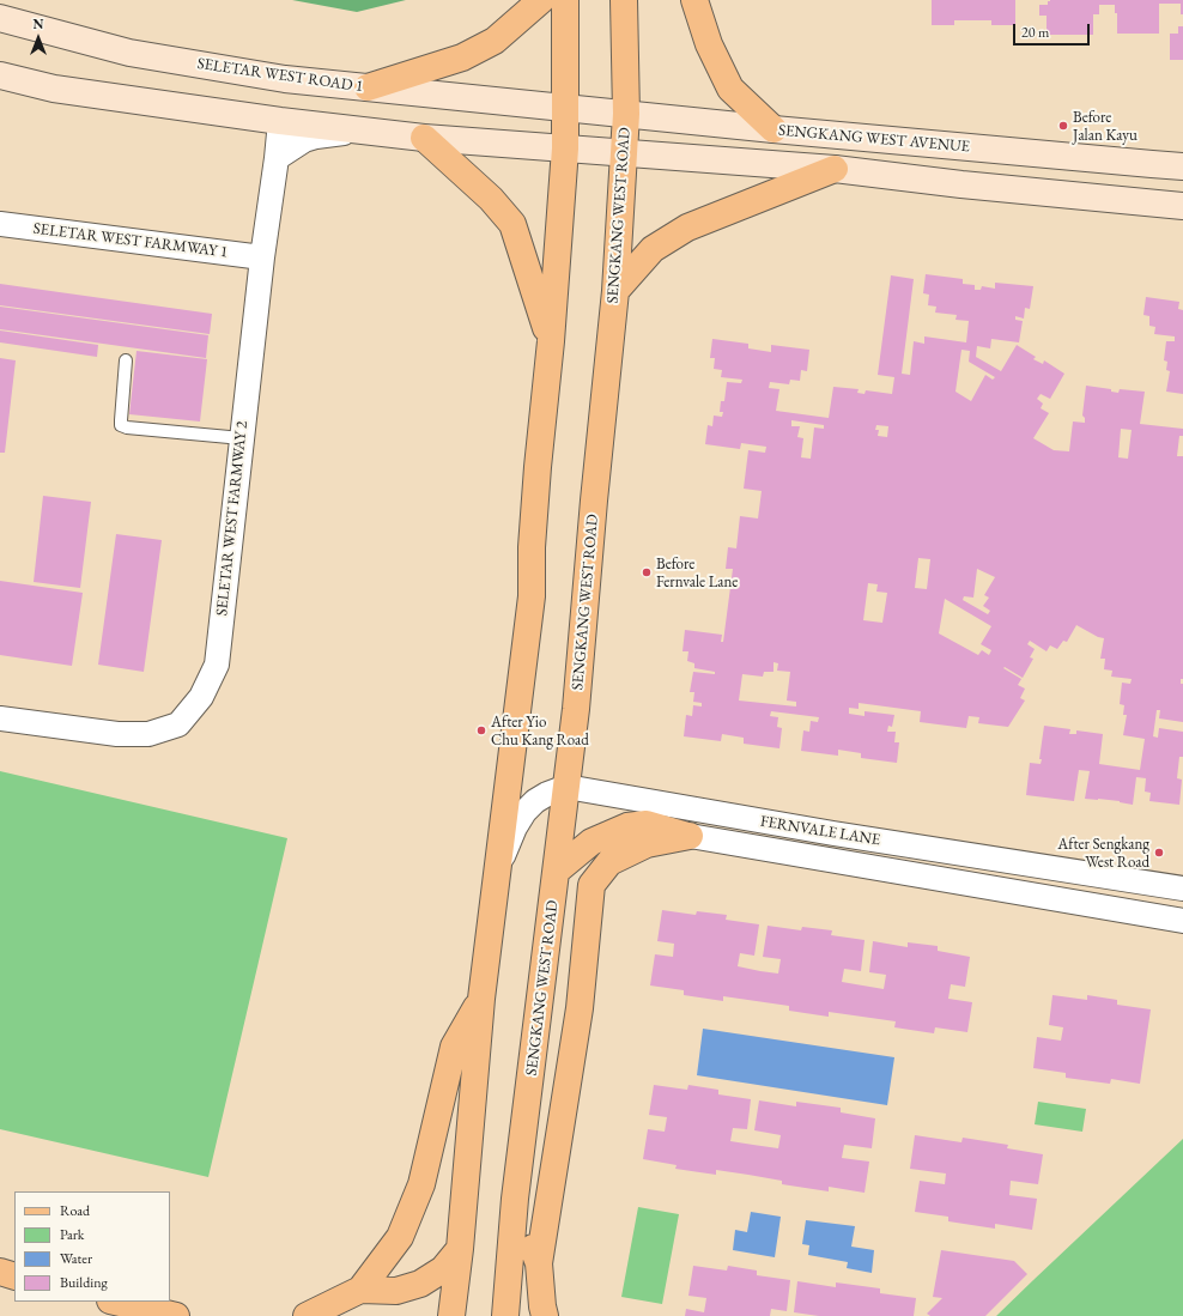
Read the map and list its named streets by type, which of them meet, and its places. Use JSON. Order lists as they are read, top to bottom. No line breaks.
{"streets":{"main road":["SELETAR WEST ROAD 1","SENGKANG WEST AVENUE","SENGKANG WEST ROAD"],"street":["SELETAR WEST FARMWAY 1","SELETAR WEST FARMWAY 2","FERNVALE LANE"]},"crossings":[["SELETAR WEST ROAD 1","SENGKANG WEST AVENUE"],["SENGKANG WEST AVENUE","SENGKANG WEST ROAD"],["SENGKANG WEST ROAD","FERNVALE LANE"],["SELETAR WEST FARMWAY 1","SELETAR WEST FARMWAY 2"]],"places":["Before Jalan Kayu","Before Fernvale Lane","After Yio Chu Kang Road","After Sengkang West Road"],"legend":["Road","Park","Water","Building"],"scale_bar":"20 m","north":"top"}
